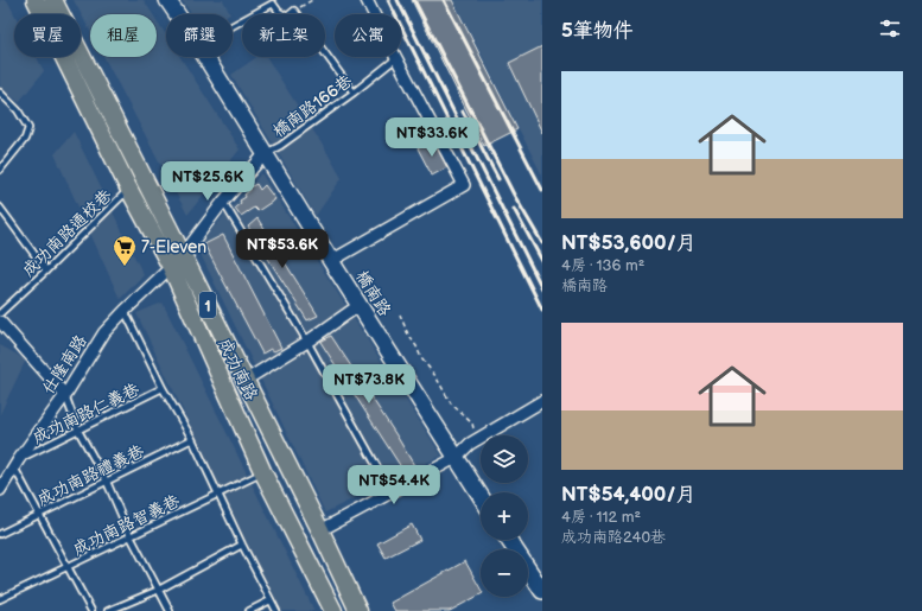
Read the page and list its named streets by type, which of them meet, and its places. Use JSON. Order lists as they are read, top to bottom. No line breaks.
{"streets":{"main road":["1","成功南路"],"street":["橋南路","仕隆南路"],"lane":["橋南路166巷","成功南路通校巷","成功南路仁義巷","成功南路禮義巷","成功南路智義巷"]},"crossings":[["橋南路166巷","橋南路"],["橋南路166巷","仕隆南路"],["成功南路通校巷","成功南路"],["橋南路","仕隆南路"],["仕隆南路","成功南路"],["仕隆南路","成功南路仁義巷"],["成功南路","成功南路智義巷"]],"places":{"supermarket":["7-Eleven"]},"page":{"heading":"5筆物件","chip":["買屋","租屋","篩選","新上架","公寓"],"list":[{"name":"NT$53,600/月","note":"4房 · 136 m² · 橋南路"},{"name":"NT$54,400/月","note":"4房 · 112 m² · 成功南路240巷"}],"price":["NT$33.6K","NT$25.6K","NT$53.6K","NT$73.8K","NT$54.4K"],"map_buttons":["+","−"]}}
